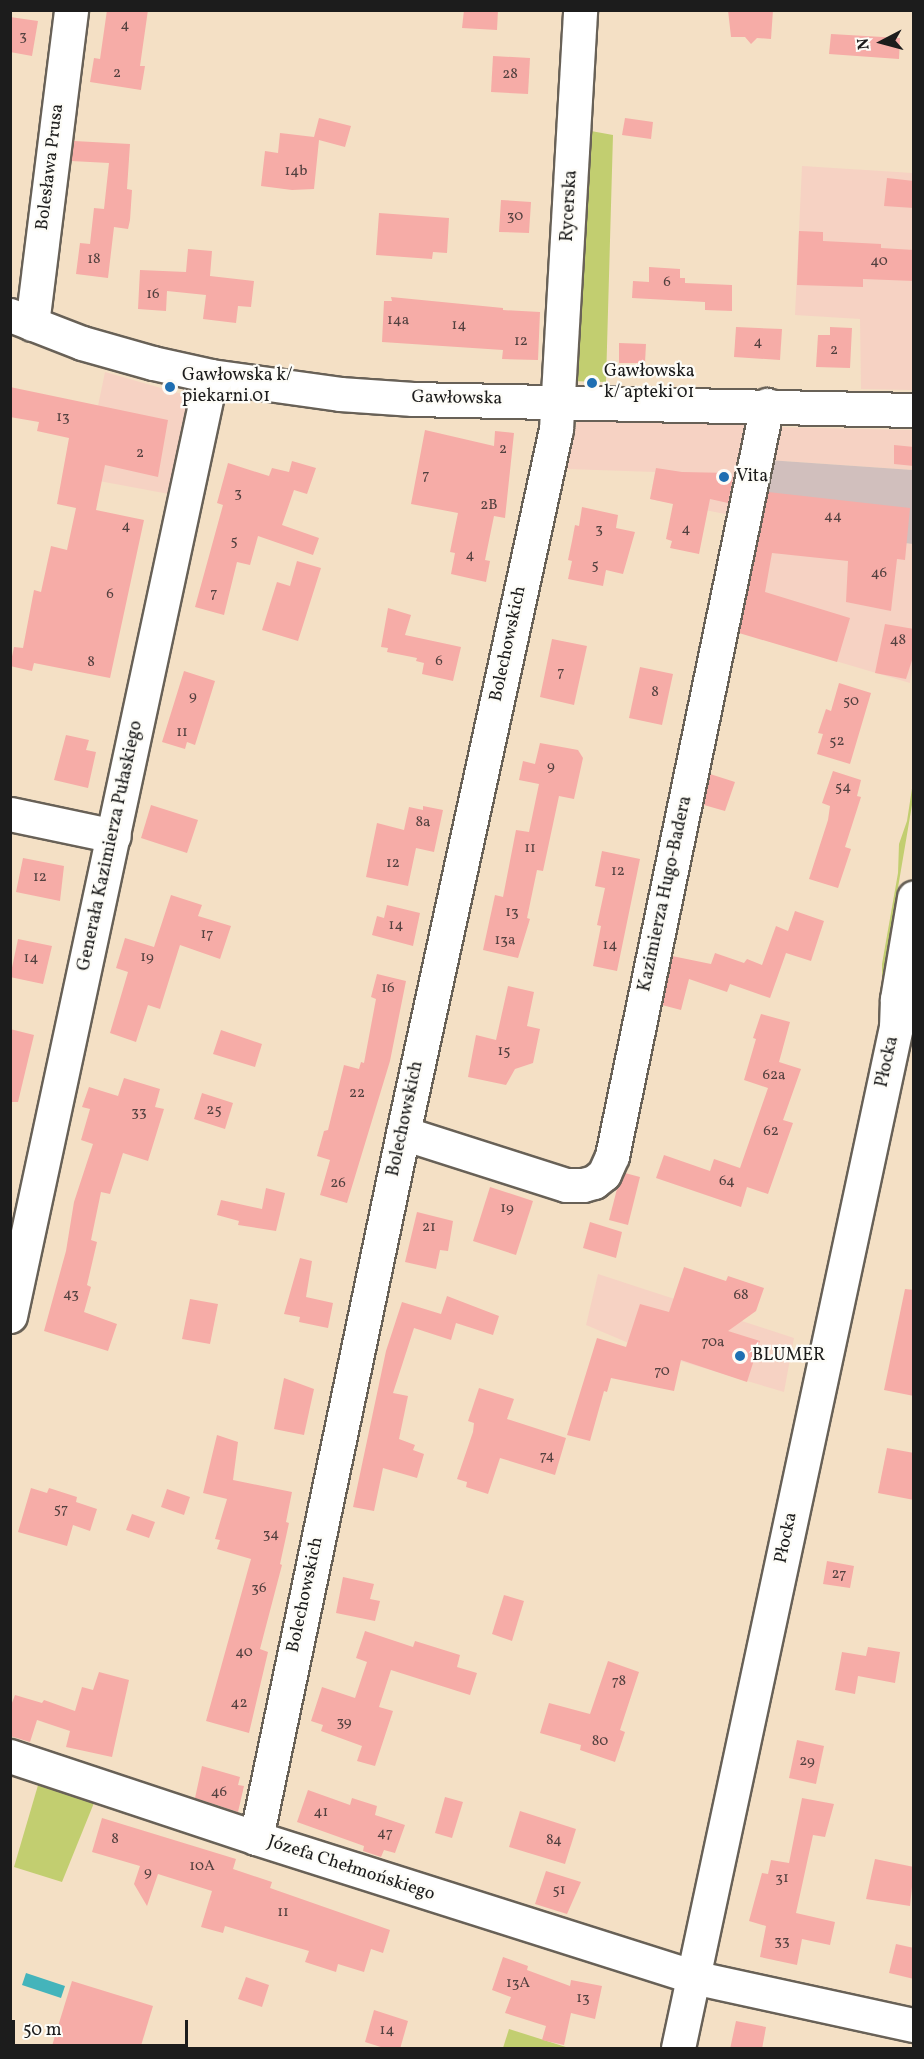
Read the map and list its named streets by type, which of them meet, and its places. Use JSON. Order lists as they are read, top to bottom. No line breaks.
{"streets":{"street":["Bolesława Prusa","Rycerska","Gawłowska","Bolechowskich","Generała Kazimierza Pułaskiego","Kazimierza Hugo-Badera","Płocka","Józefa Chełmońskiego"]},"crossings":[["Bolesława Prusa","Gawłowska"],["Rycerska","Gawłowska"],["Rycerska","Bolechowskich"],["Gawłowska","Bolechowskich"],["Gawłowska","Generała Kazimierza Pułaskiego"],["Gawłowska","Kazimierza Hugo-Badera"],["Bolechowskich","Kazimierza Hugo-Badera"],["Bolechowskich","Józefa Chełmońskiego"],["Płocka","Józefa Chełmońskiego"]],"places":["Gawłowska k/ apteki 01","Gawłowska k/ piekarni 01","Vita","BLUMER"],"house_numbers":["4","3","2","28","14b","30","18","40","6","16","14a","14","12","4","2","13","2","2","7","3","2B","44","4","3","4","5","4","5","46","7","6","48","6","8","7","8","9","50","11","52","9","54","8a","11","12","12","12","13","14","17","13a","14","19","14","16","15","62a","22","25","33","62","64","26","19","21","43","68","70a","70","74","57","34","27","36","40","78","42","39","80","29","46","41","47","8","84","10A","9","31","51","11","33","13A","13","14"],"scale_bar":"50 m","north":"left"}
